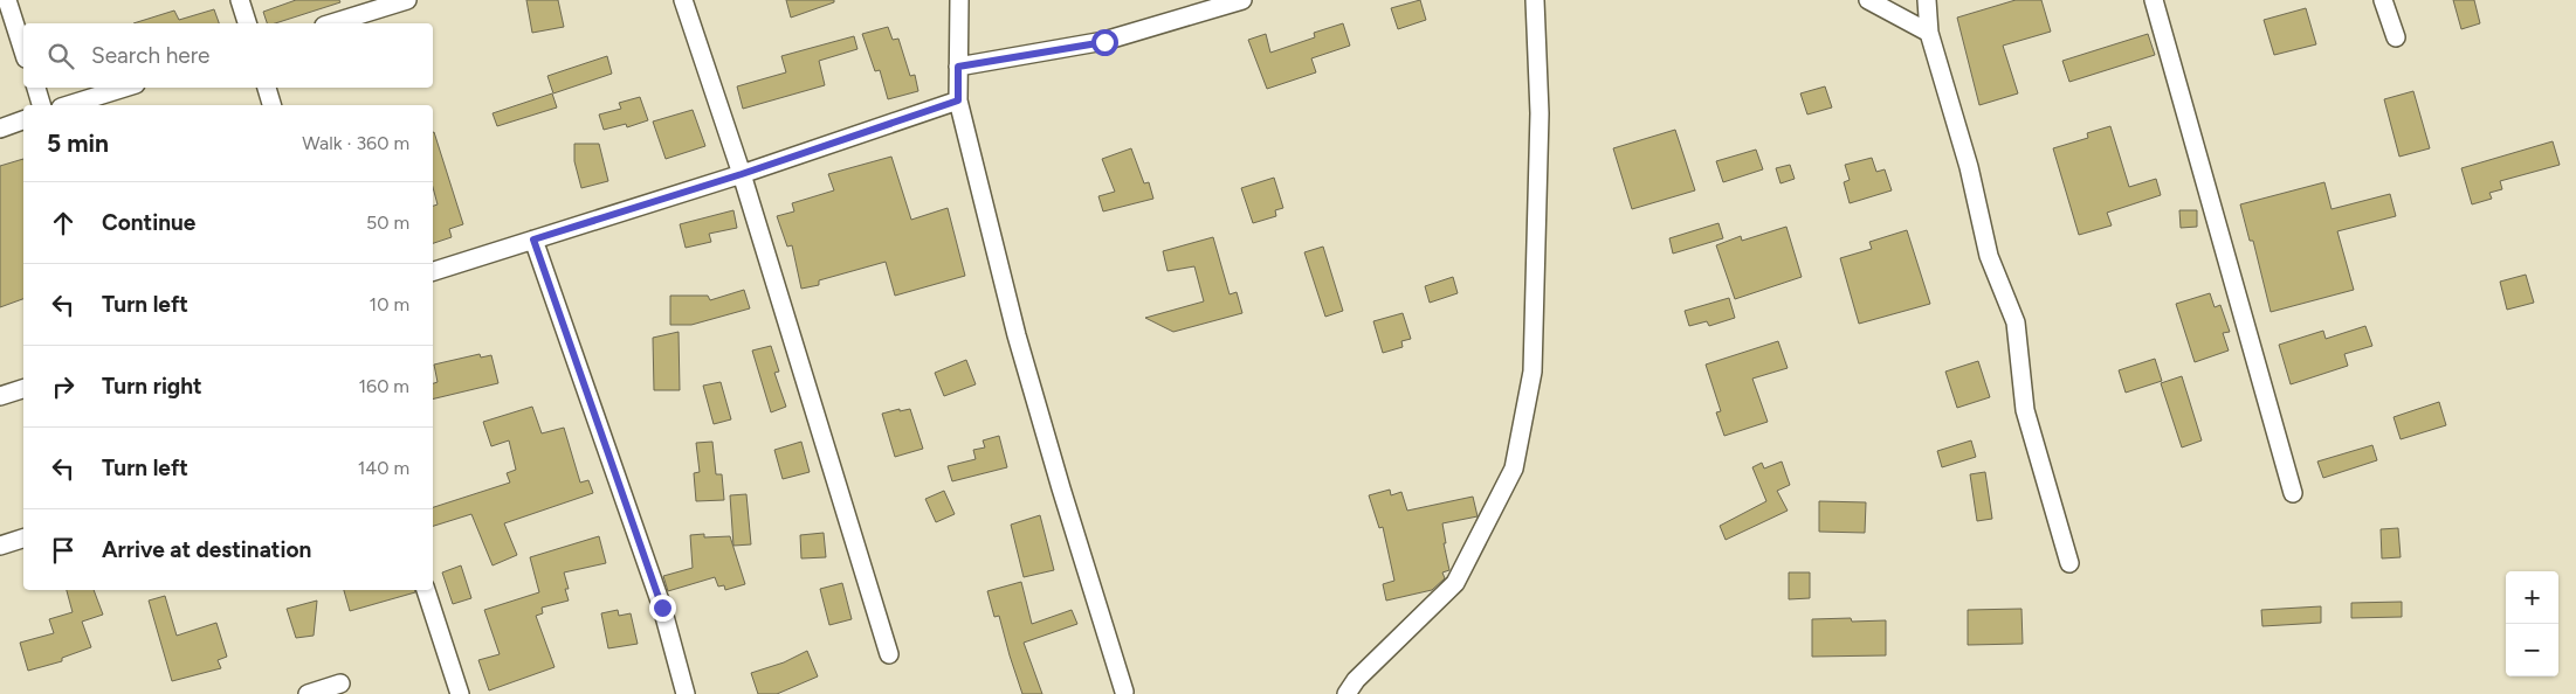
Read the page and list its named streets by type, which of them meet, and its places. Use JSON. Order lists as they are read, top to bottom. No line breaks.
{"page":{"search":"Search here","heading":["5 min","Walk · 360 m"],"list":[["Continue","50 m"],["Turn left","10 m"],["Turn right","160 m"],["Turn left","140 m"],"Arrive at destination"],"map_buttons":["+","−"]}}
